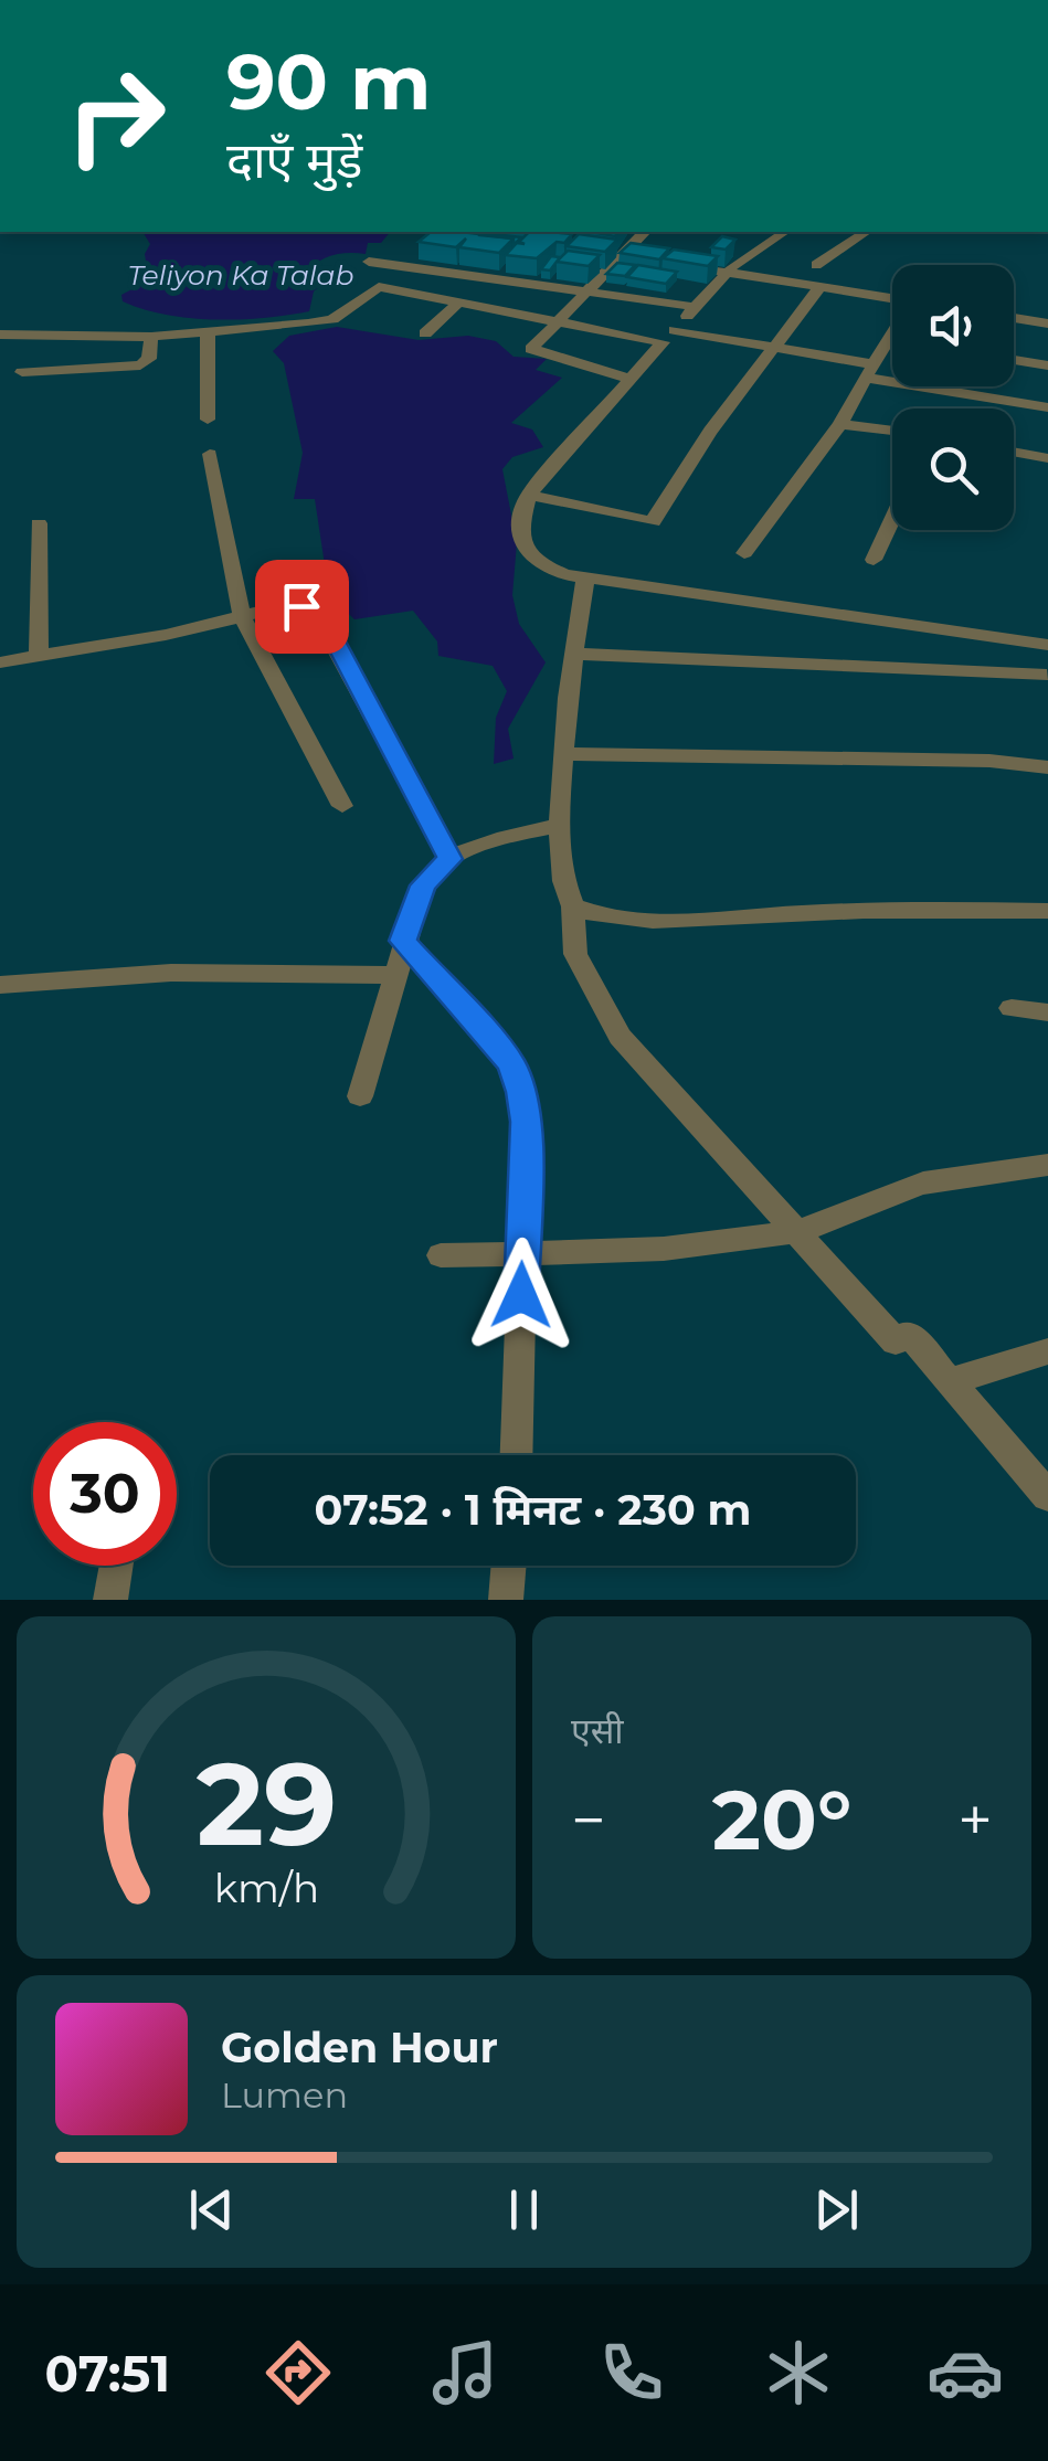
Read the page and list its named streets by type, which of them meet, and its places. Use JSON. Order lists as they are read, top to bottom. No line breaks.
{"water":["Teliyon Ka Talab"],"page":{"turn":["90 m","दाएँ मुड़ें"],"limit":"30","trip":"07:52 · 1 मिनट · 230 m","tile":"एसी","heat":["−","20°","+"],"song":["Golden Hour","Lumen"],"tabs":"07:51","gauge":["29","km/h"]}}
